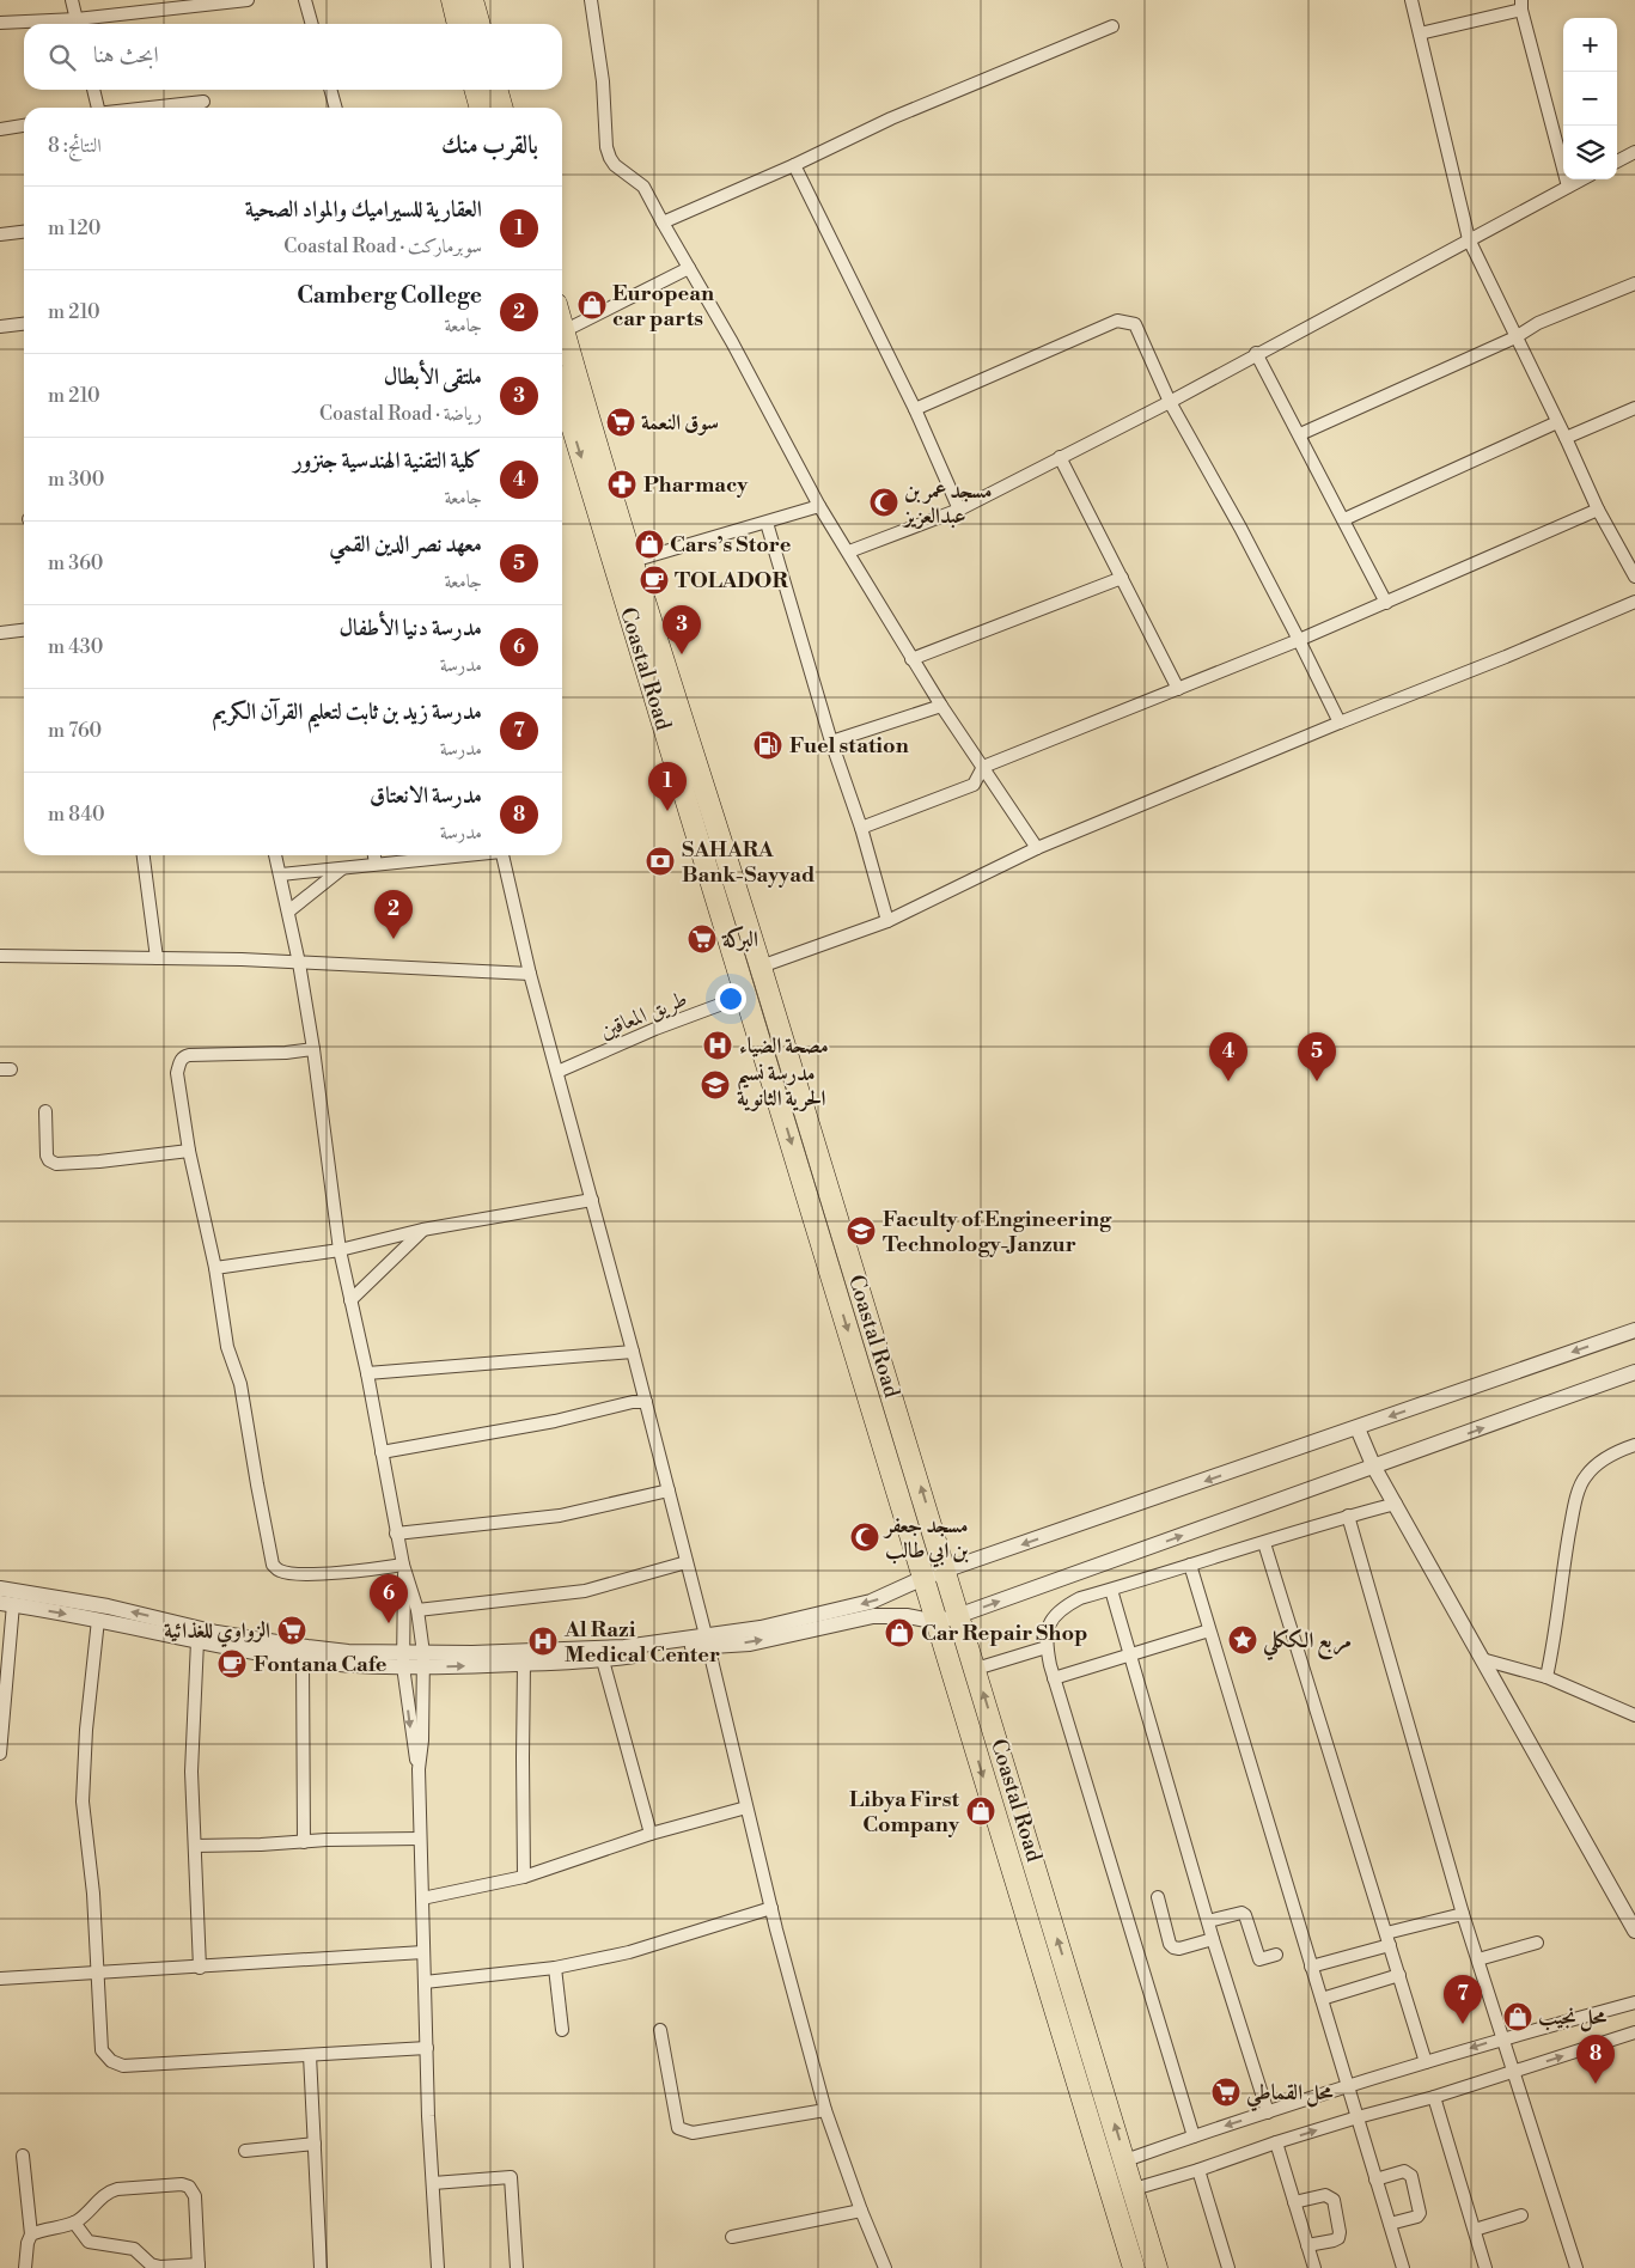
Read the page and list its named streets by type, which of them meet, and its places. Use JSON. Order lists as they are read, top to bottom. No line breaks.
{"streets":{"highway":["Coastal Road"],"street":["طريق المعاقين"]},"crossings":[["Coastal Road","طريق المعاقين"]],"places":{"shop":["European car parts","Cars’s Store","Car Repair Shop","Libya First Company","محل نجيب"],"supermarket":["سوق النعمة","البركة","الزواوي للغذائية","محل القماطي"],"pharmacy":["Pharmacy"],"mosque":["مسجد عمر بن عبدالعزيز","مسجد جعفر بن ابي طالب"],"cafe":["TOLADOR","Fontana Cafe"],"fuel station":["Fuel station"],"bank":["SAHARA Bank-Sayyad"],"hospital":["مصحة الضياء","Al Razi Medical Center"],"school or university":["مدرسة نسيم الحرية الثانوية","Faculty of Engineering Technology-Janzur"],"place":["مربع الككلي"]},"page":{"map_buttons":["+","−"],"search":"ابحث هنا","heading":["بالقرب منك","النتائج: 8"],"list":[{"mark":"1","name":"العقارية للسيراميك والمواد الصحية","note":"سوبرماركت · Coastal Road","value":"120 m"},{"mark":"2","name":"Camberg College","note":"جامعة","value":"210 m"},{"mark":"3","name":"ملتقى الأبطال","note":"رياضة · Coastal Road","value":"210 m"},{"mark":"4","name":"كلية التقنية الهندسية جنزور","note":"جامعة","value":"300 m"},{"mark":"5","name":"معهد نصر الدين القمي","note":"جامعة","value":"360 m"},{"mark":"6","name":"مدرسة دنيا الأطفال","note":"مدرسة","value":"430 m"},{"mark":"7","name":"مدرسة زيد بن ثابت لتعليم القرآن الكريم","note":"مدرسة","value":"760 m"},{"mark":"8","name":"مدرسة الانعتاق","note":"مدرسة","value":"840 m"}],"pins":["3","1","2","4","5","6","7","8"]}}
